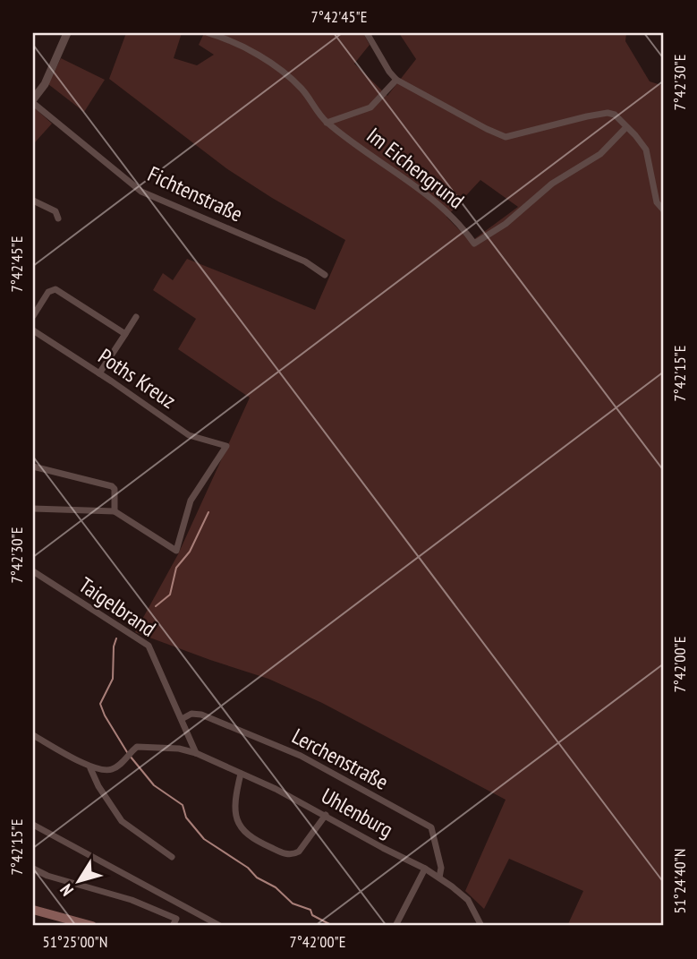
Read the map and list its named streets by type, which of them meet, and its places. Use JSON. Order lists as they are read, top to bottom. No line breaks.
{"streets":{"street":["Im Eichengrund","Fichtenstraße","Poths Kreuz","Taigelbrand","Lerchenstraße","Uhlenburg"]},"crossings":[["Taigelbrand","Lerchenstraße"],["Taigelbrand","Uhlenburg"],["Lerchenstraße","Uhlenburg"]],"north":"bottom left","coordinates":["7°42'45\"E","7°42'30\"E","7°42'15\"E","7°42'00\"E","51°24'40\"N","51°25'00\"N"]}
